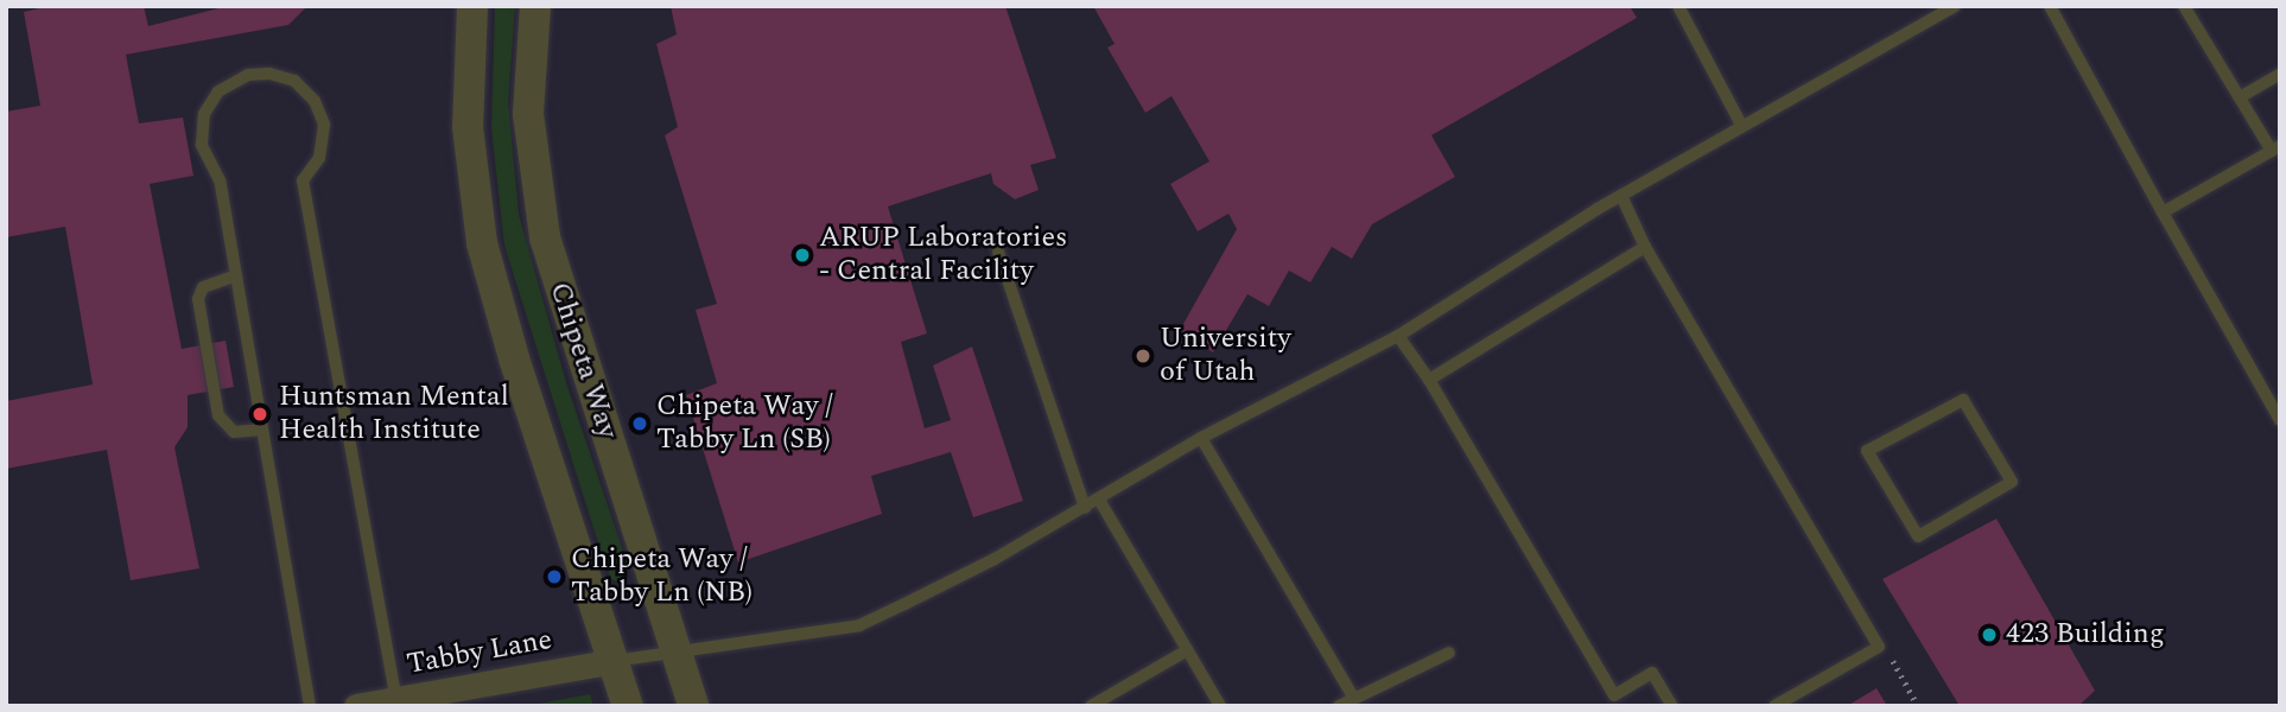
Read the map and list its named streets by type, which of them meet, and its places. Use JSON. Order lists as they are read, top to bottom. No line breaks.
{"streets":{"street":["Chipeta Way","Tabby Lane"]},"places":["ARUP Laboratories - Central Facility","University of Utah","Huntsman Mental Health Institute","Chipeta Way / Tabby Ln (SB)","Chipeta Way / Tabby Ln (NB)","423 Building"]}
